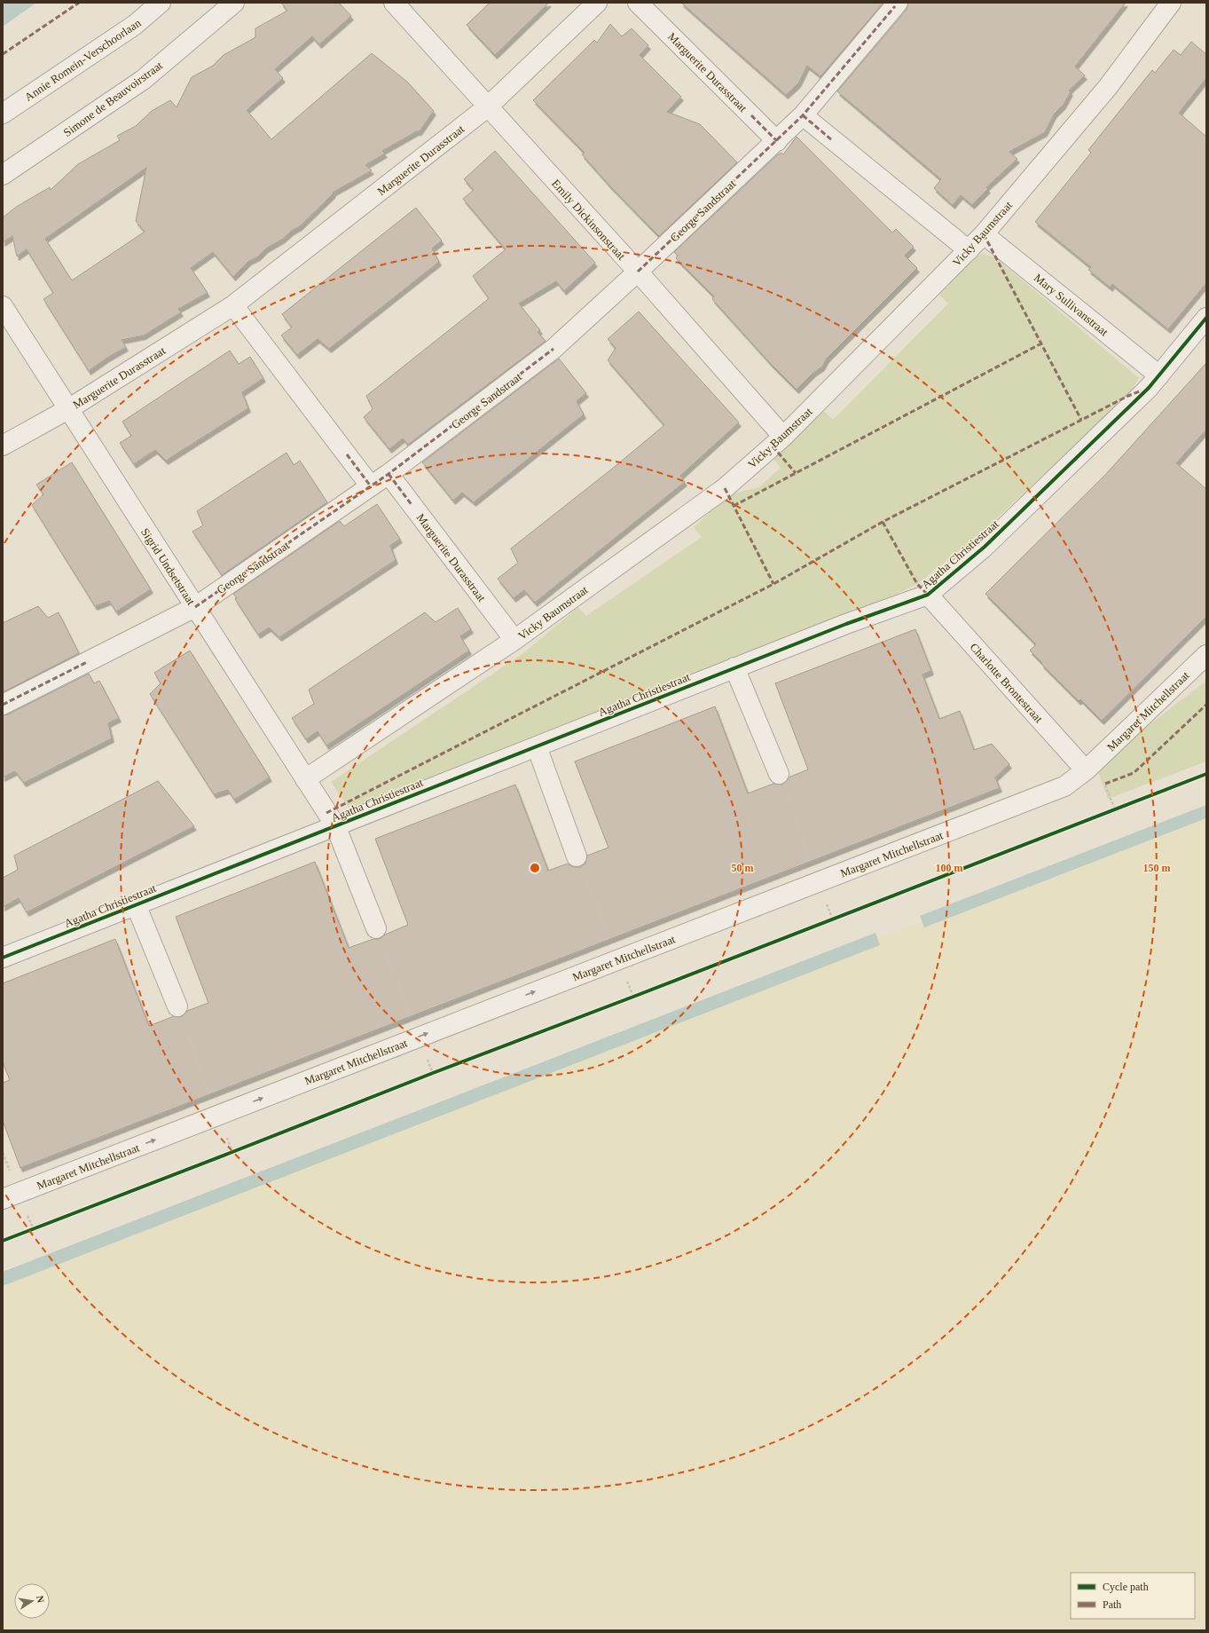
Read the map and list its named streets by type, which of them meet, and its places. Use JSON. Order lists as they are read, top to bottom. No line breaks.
{"streets":{"street":["Annie Romein-Verschoorlaan","Marguerite Durasstraat","Simone de Beauvoirstraat","George Sandstraat","Emily Dickinsonstraat","Vicky Baumstraat","Mary Sullivanstraat","Agatha Christiestraat","Sigrid Undsetstraat","Charlotte Brontestraat","Margaret Mitchellstraat"]},"crossings":[["Marguerite Durasstraat","George Sandstraat"],["Marguerite Durasstraat","Emily Dickinsonstraat"],["Marguerite Durasstraat","Vicky Baumstraat"],["Marguerite Durasstraat","Sigrid Undsetstraat"],["George Sandstraat","Emily Dickinsonstraat"],["George Sandstraat","Sigrid Undsetstraat"],["Emily Dickinsonstraat","Vicky Baumstraat"],["Vicky Baumstraat","Mary Sullivanstraat"],["Vicky Baumstraat","Sigrid Undsetstraat"],["Mary Sullivanstraat","Agatha Christiestraat"],["Agatha Christiestraat","Sigrid Undsetstraat"],["Agatha Christiestraat","Charlotte Brontestraat"],["Charlotte Brontestraat","Margaret Mitchellstraat"]],"one_way":["Margaret Mitchellstraat"],"legend":["Cycle path","Path"],"north":"right","rings":["50 m","100 m","150 m"]}
